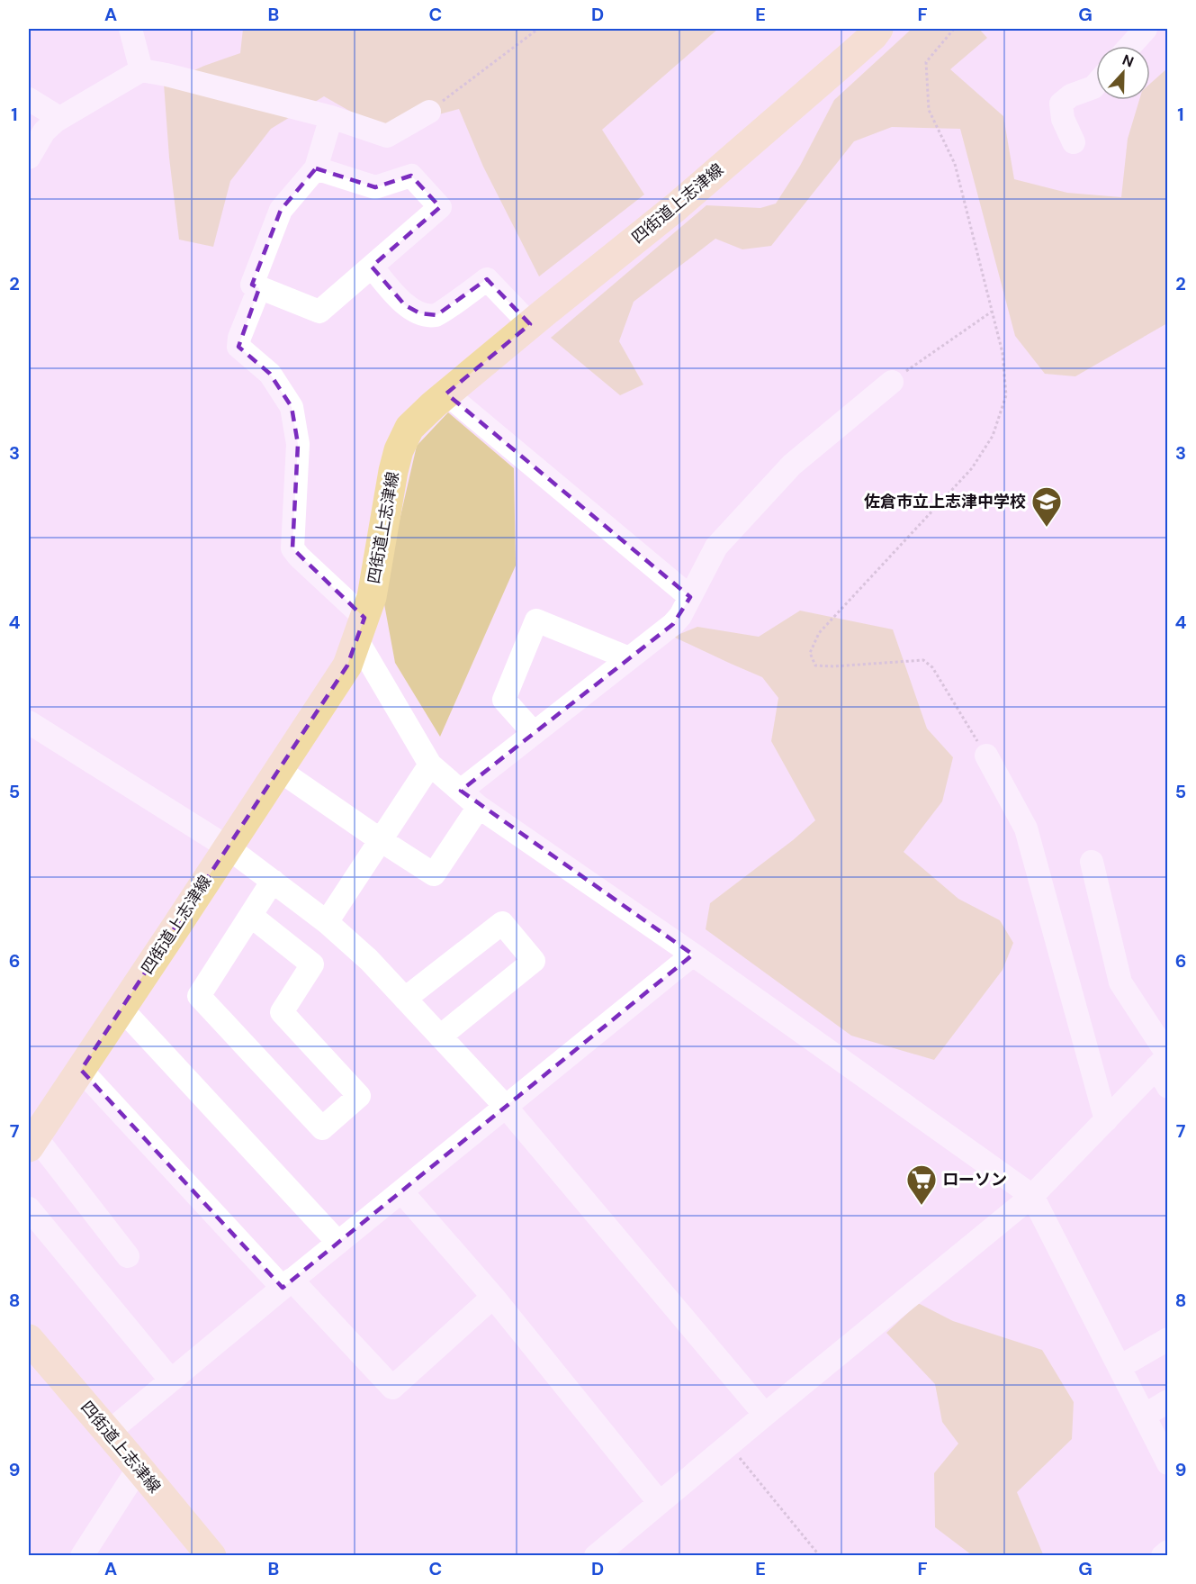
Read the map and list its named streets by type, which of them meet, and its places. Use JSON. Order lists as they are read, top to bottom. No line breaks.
{"streets":{"main road":["四街道上志津線"]},"places":{"school or university":["佐倉市立上志津中学校"],"supermarket":["ローソン"]},"north":"top","grid":{"columns":["A","B","C","D","E","F","G"],"rows":["1","2","3","4","5","6","7","8","9"]}}
